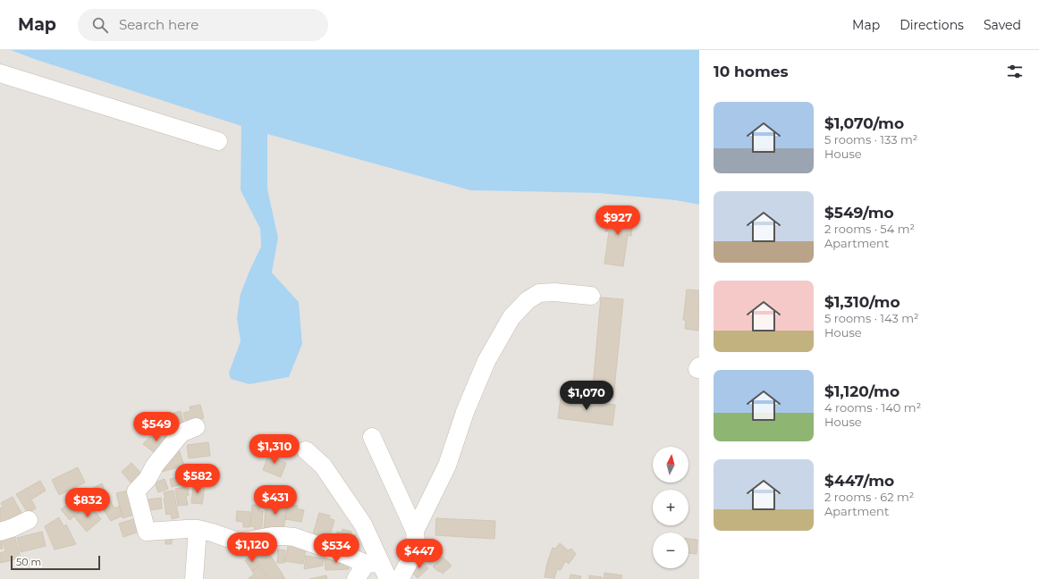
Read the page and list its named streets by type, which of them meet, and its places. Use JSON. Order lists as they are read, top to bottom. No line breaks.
{"scale_bar":"50 m","north":"top","page":{"header":"Map","search":"Search here","nav":["Map","Directions","Saved"],"heading":"10 homes","list":[{"name":"$1,070/mo","note":"5 rooms · 133 m² · House"},{"name":"$549/mo","note":"2 rooms · 54 m² · Apartment"},{"name":"$1,310/mo","note":"5 rooms · 143 m² · House"},{"name":"$1,120/mo","note":"4 rooms · 140 m² · House"},{"name":"$447/mo","note":"2 rooms · 62 m² · Apartment"}],"price":["$927","$1,070","$549","$1,310","$582","$431","$832","$1,120","$534","$447"],"map_buttons":["+","−"],"scale":"50 m"}}
